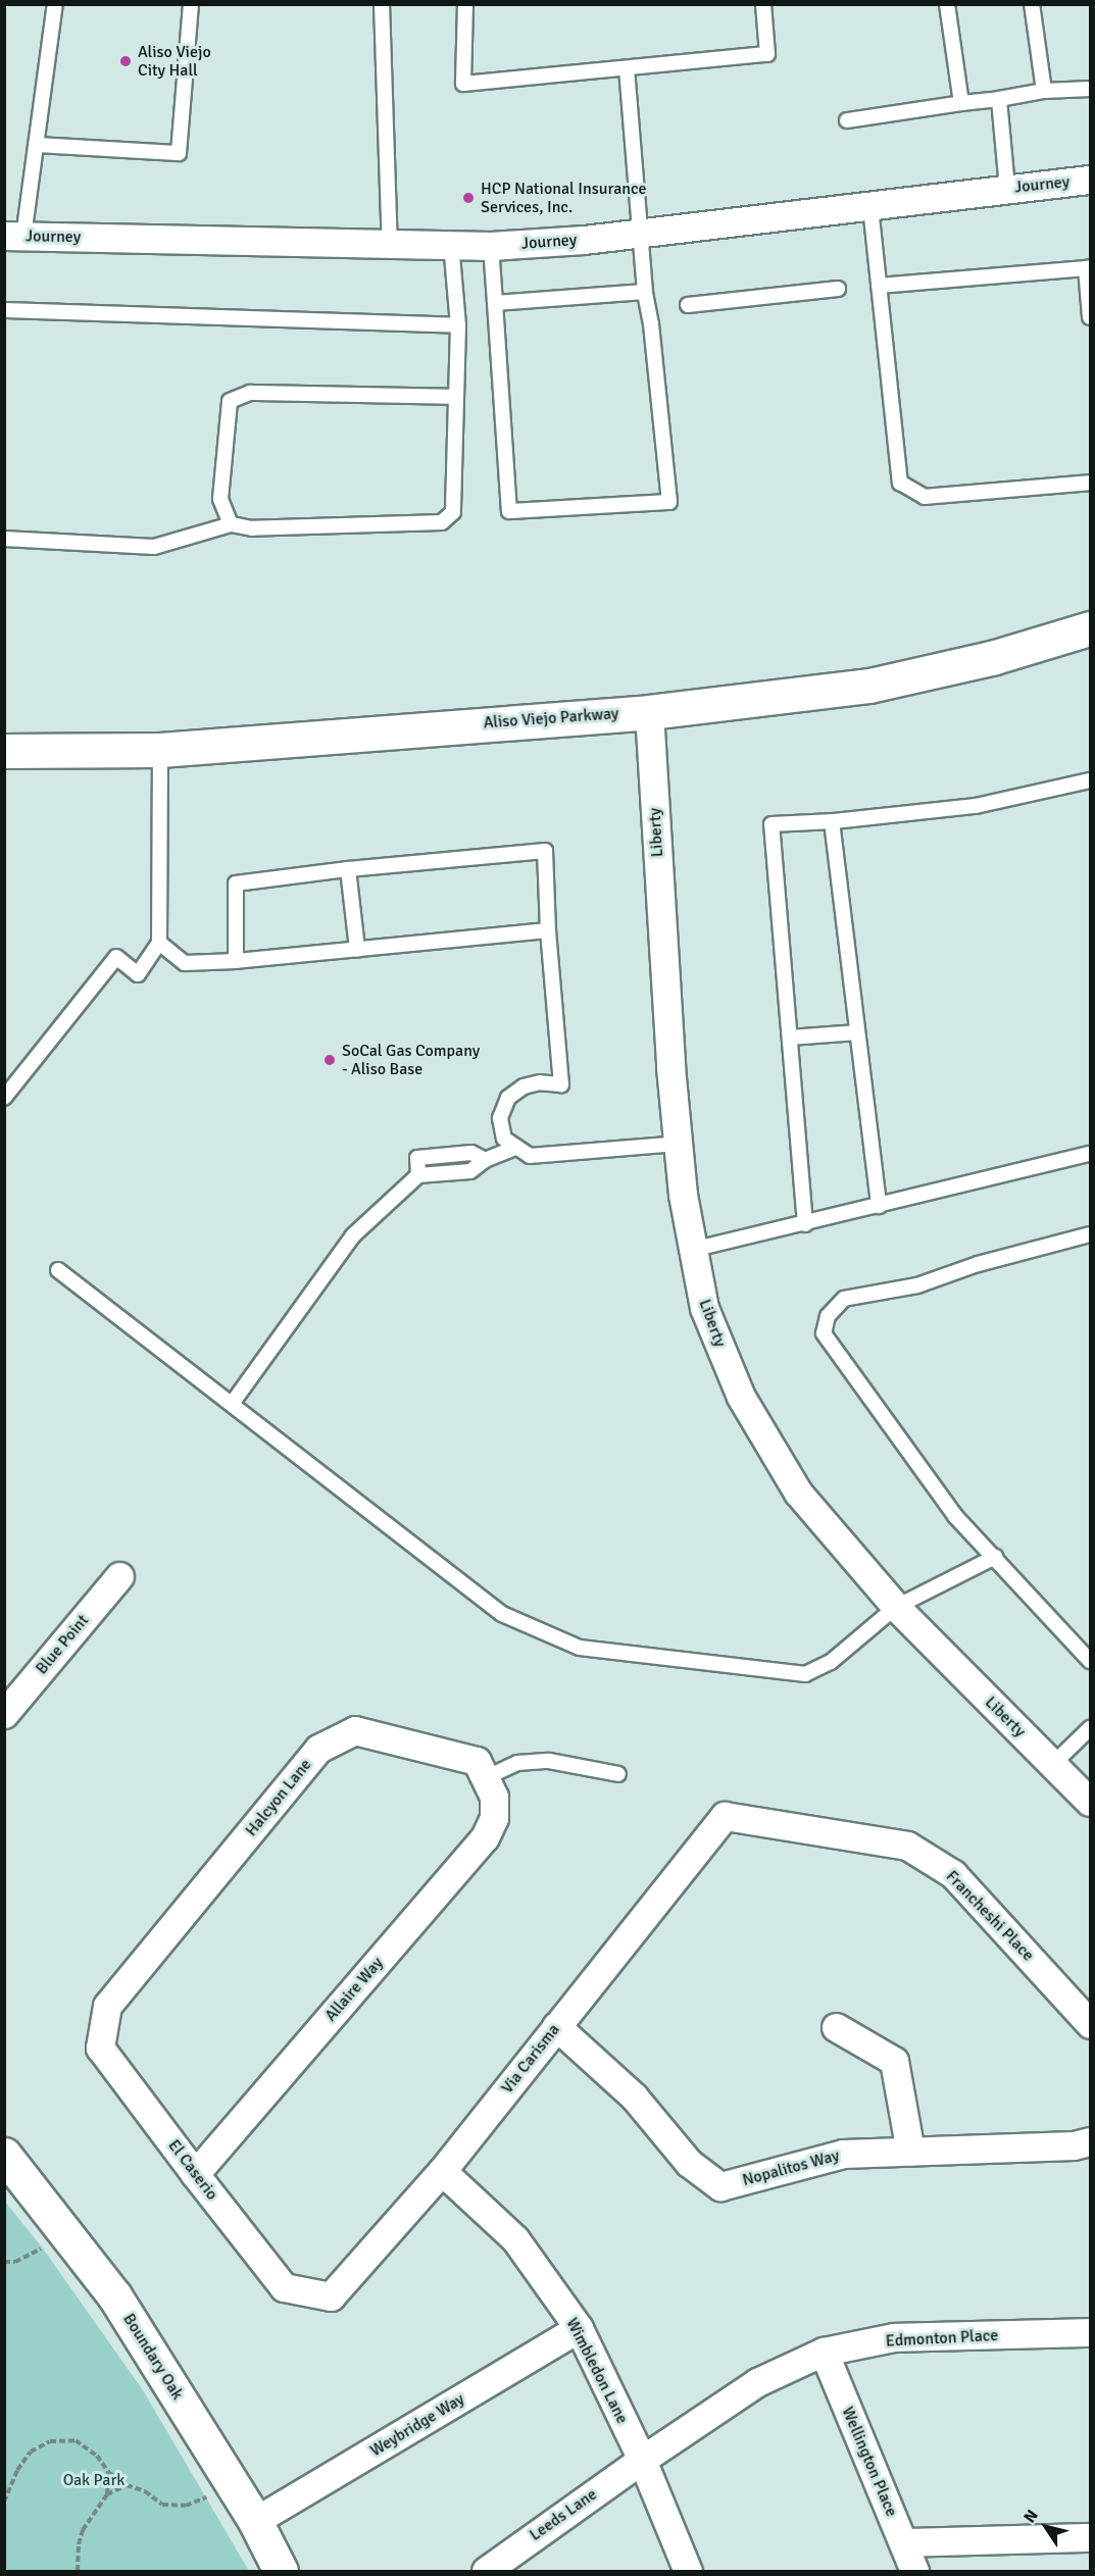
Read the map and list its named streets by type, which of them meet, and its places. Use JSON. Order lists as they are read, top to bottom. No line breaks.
{"streets":{"main road":["Aliso Viejo Parkway","Boundary Oak"],"street":["Journey","Liberty","Blue Point","Halcyon Lane","Francheshi Place","Allaire Way","Via Carisma","Nopalitos Way","El Caserio","Edmonton Place","Wimbledon Lane","Weybridge Way","Wellington Place","Leeds Lane"]},"crossings":[["Aliso Viejo Parkway","Liberty"],["Halcyon Lane","Allaire Way"],["Halcyon Lane","El Caserio"],["Francheshi Place","Via Carisma"],["Allaire Way","El Caserio"],["Via Carisma","Nopalitos Way"],["Via Carisma","El Caserio"],["Via Carisma","Wimbledon Lane"],["Edmonton Place","Wimbledon Lane"],["Edmonton Place","Wellington Place"],["Edmonton Place","Leeds Lane"],["Boundary Oak","Weybridge Way"],["Wimbledon Lane","Weybridge Way"],["Wimbledon Lane","Leeds Lane"]],"parks":["Oak Park"],"places":["Aliso Viejo City Hall","HCP National Insurance Services, Inc.","SoCal Gas Company - Aliso Base"],"north":"top left"}
